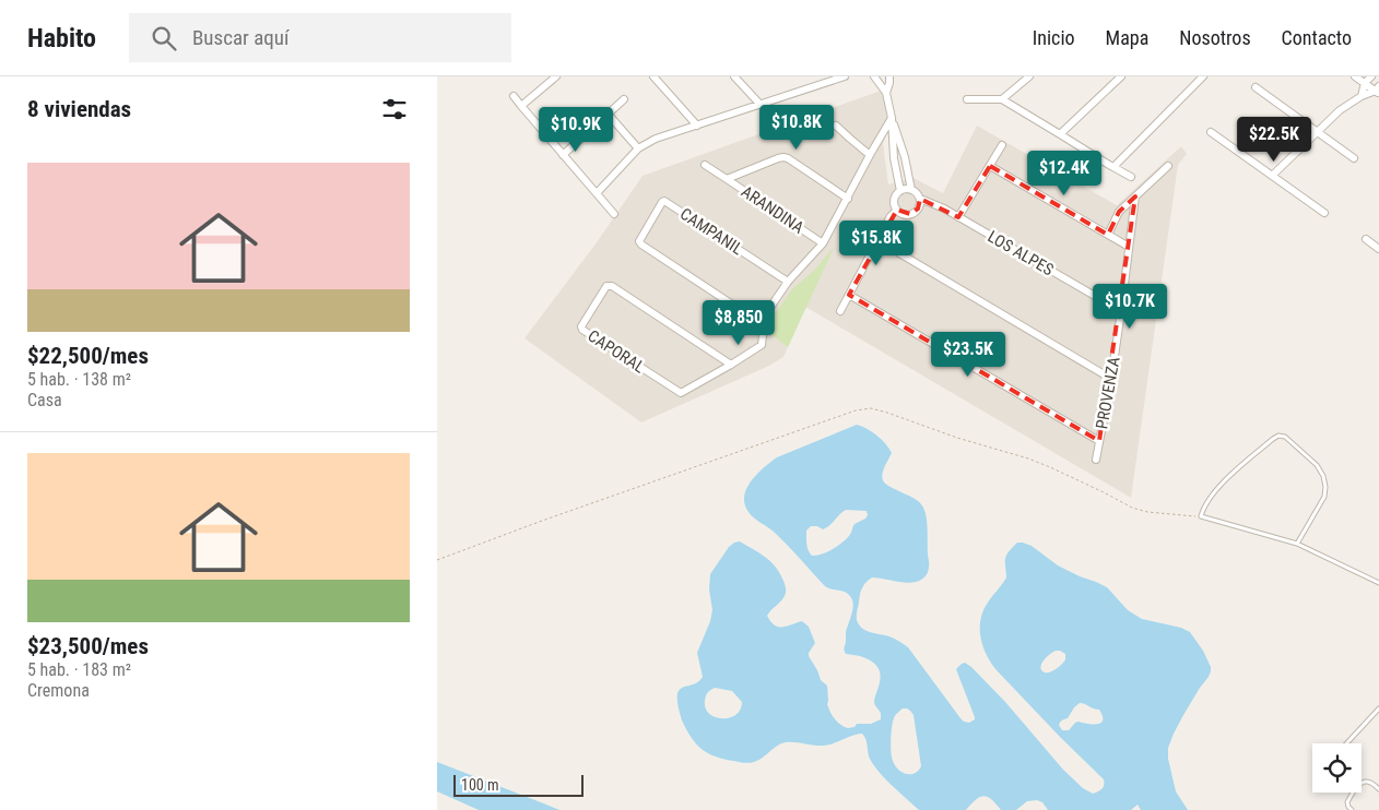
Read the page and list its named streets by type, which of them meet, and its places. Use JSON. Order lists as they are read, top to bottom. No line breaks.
{"streets":{"street":["ARANDINA","CAMPANIL","LOS ALPES","CAPORAL","PROVENZA"]},"crossings":[["LOS ALPES","PROVENZA"]],"scale_bar":"100 m","page":{"header":"Habito","search":"Buscar aquí","nav":["Inicio","Mapa","Nosotros","Contacto"],"heading":"8 viviendas","price":["$10.8K","$10.9K","$22.5K","$12.4K","$15.8K","$10.7K","$8,850","$23.5K"],"list":[{"name":"$22,500/mes","note":"5 hab. · 138 m² · Casa"},{"name":"$23,500/mes","note":"5 hab. · 183 m² · Cremona"}],"scale":"100 m"}}
